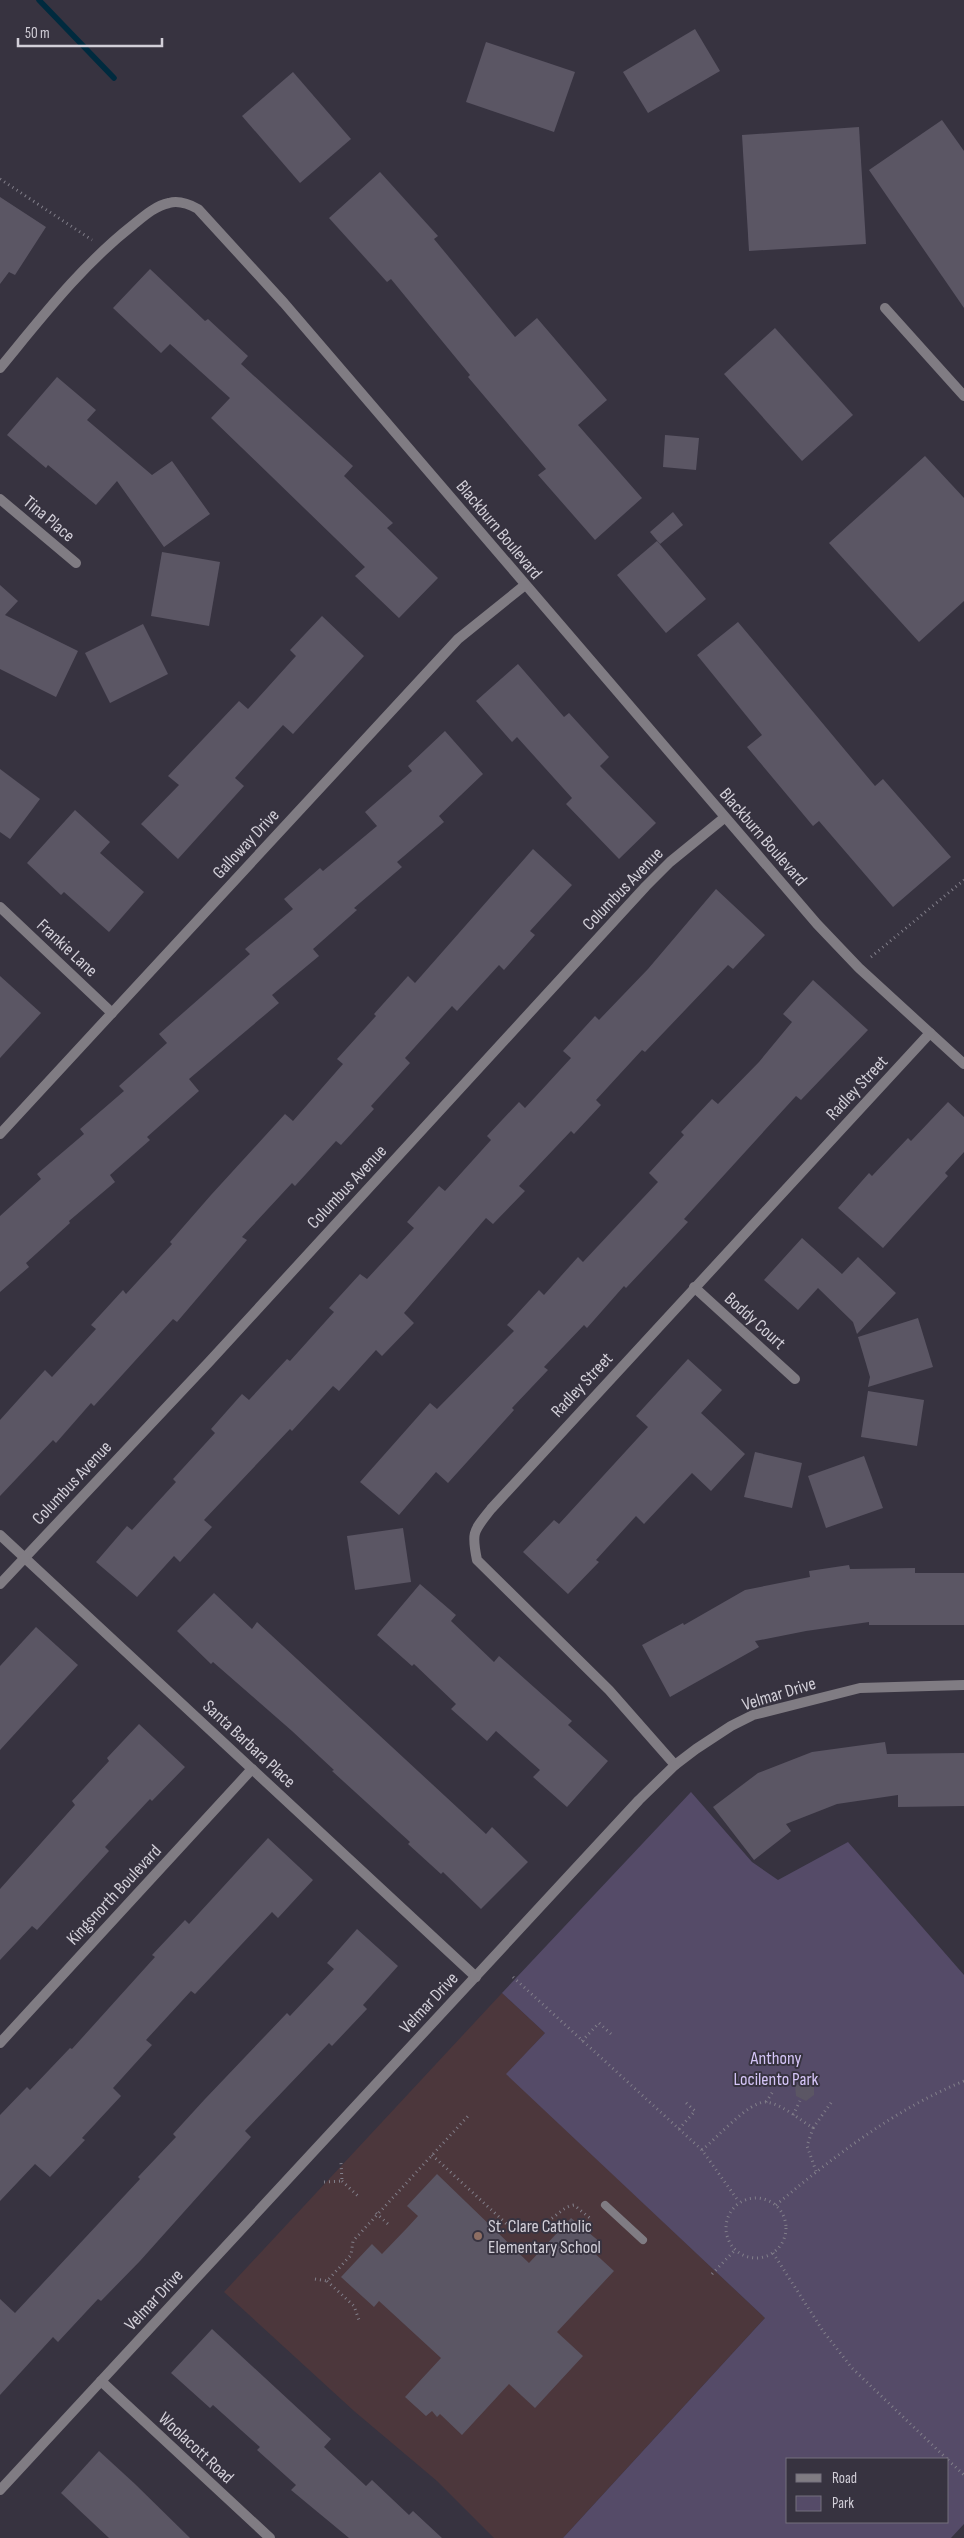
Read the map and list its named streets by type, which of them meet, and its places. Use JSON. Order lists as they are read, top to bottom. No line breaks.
{"streets":{"street":["Tina Place","Blackburn Boulevard","Galloway Drive","Columbus Avenue","Frankie Lane","Radley Street","Boddy Court","Velmar Drive","Santa Barbara Place","Kingsnorth Boulevard","Woolacott Road"]},"crossings":[["Blackburn Boulevard","Galloway Drive"],["Blackburn Boulevard","Columbus Avenue"],["Blackburn Boulevard","Radley Street"],["Galloway Drive","Frankie Lane"],["Columbus Avenue","Santa Barbara Place"],["Radley Street","Boddy Court"],["Radley Street","Velmar Drive"],["Velmar Drive","Santa Barbara Place"],["Velmar Drive","Woolacott Road"],["Santa Barbara Place","Kingsnorth Boulevard"]],"parks":["Anthony Locilento Park"],"places":["St. Clare Catholic Elementary School"],"legend":["Road","Park"],"scale_bar":"50 m"}
